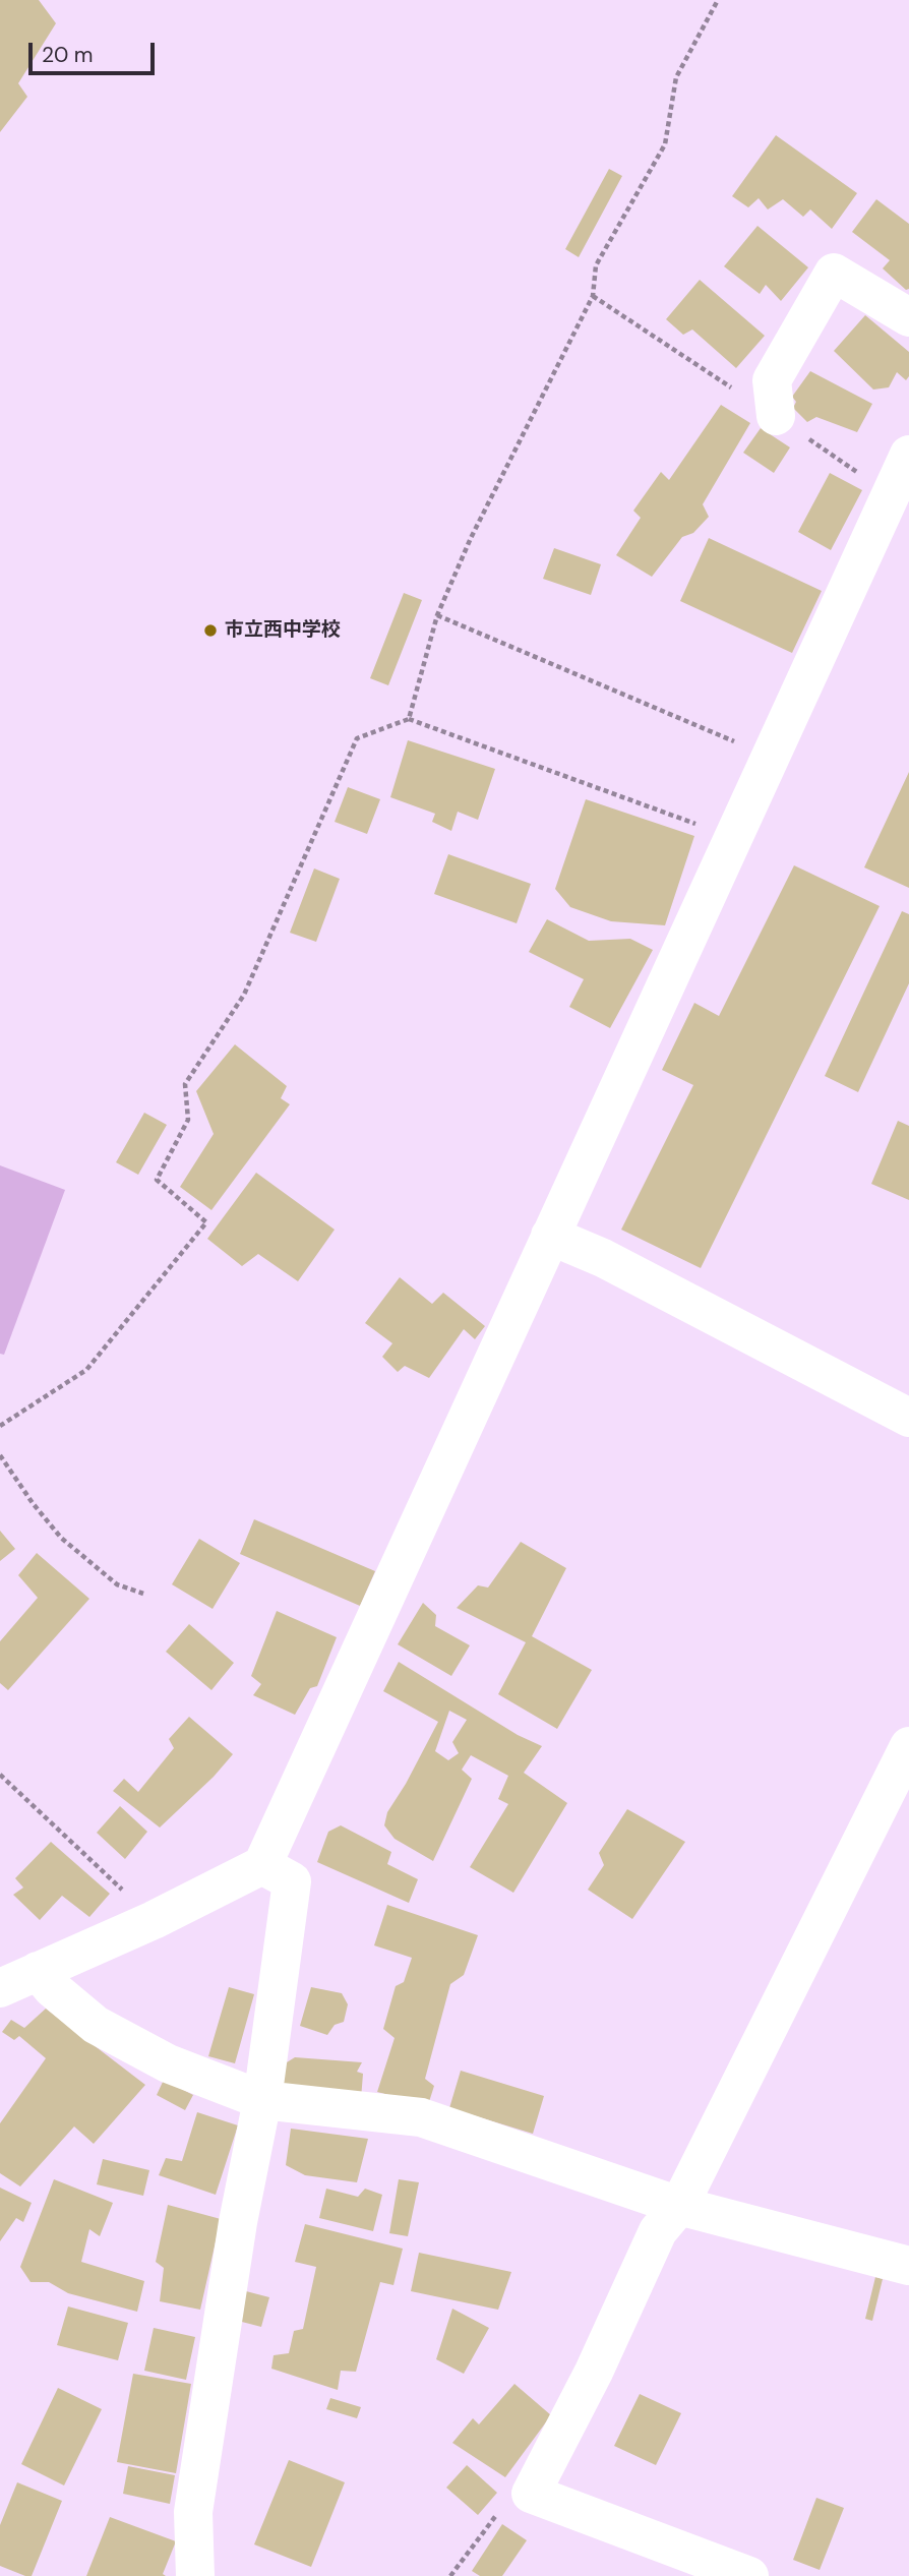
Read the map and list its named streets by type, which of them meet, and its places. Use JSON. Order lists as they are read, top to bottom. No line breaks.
{"places":["市立西中学校"],"scale_bar":"20 m"}
